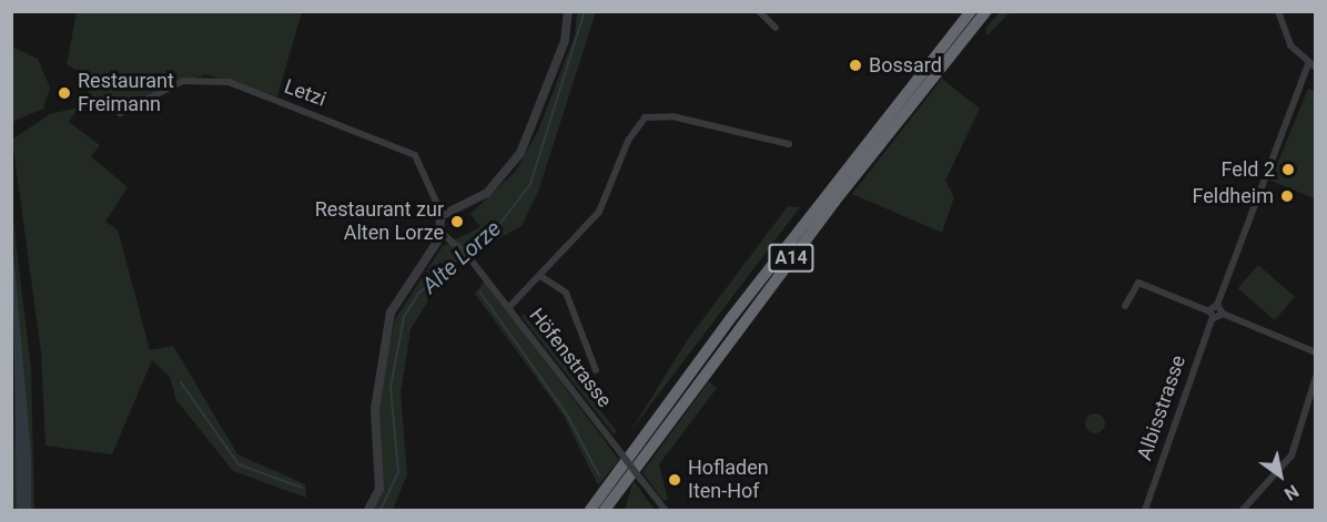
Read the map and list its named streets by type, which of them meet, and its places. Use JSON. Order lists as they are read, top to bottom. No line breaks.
{"streets":{"highway":["A14"],"street":["Letzi","Höfenstrasse","Albisstrasse"]},"water":["Alte Lorze"],"places":["Bossard","Restaurant Freimann","Feld 2","Feldheim","Restaurant zur Alten Lorze","Hofladen Iten-Hof"],"north":"bottom right"}
